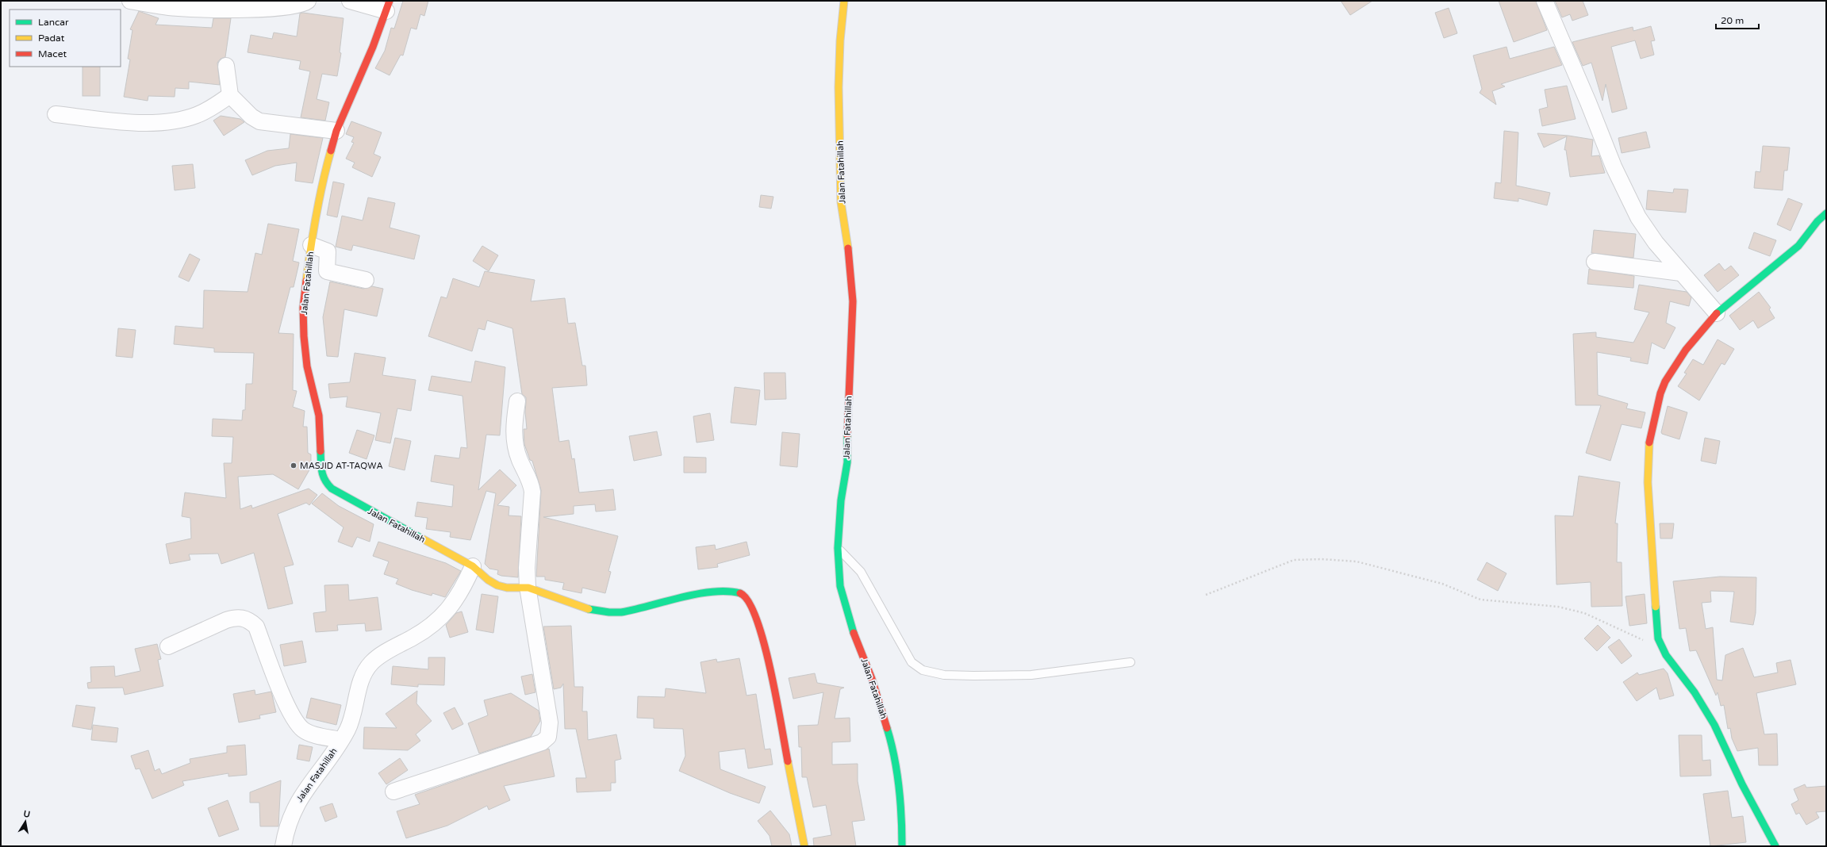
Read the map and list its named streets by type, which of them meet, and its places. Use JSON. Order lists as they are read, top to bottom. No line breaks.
{"streets":{"street":["Jalan Fatahillah"]},"places":["MASJID AT-TAQWA"],"legend":["Lancar","Padat","Macet"],"scale_bar":"20 m","north":"top"}
